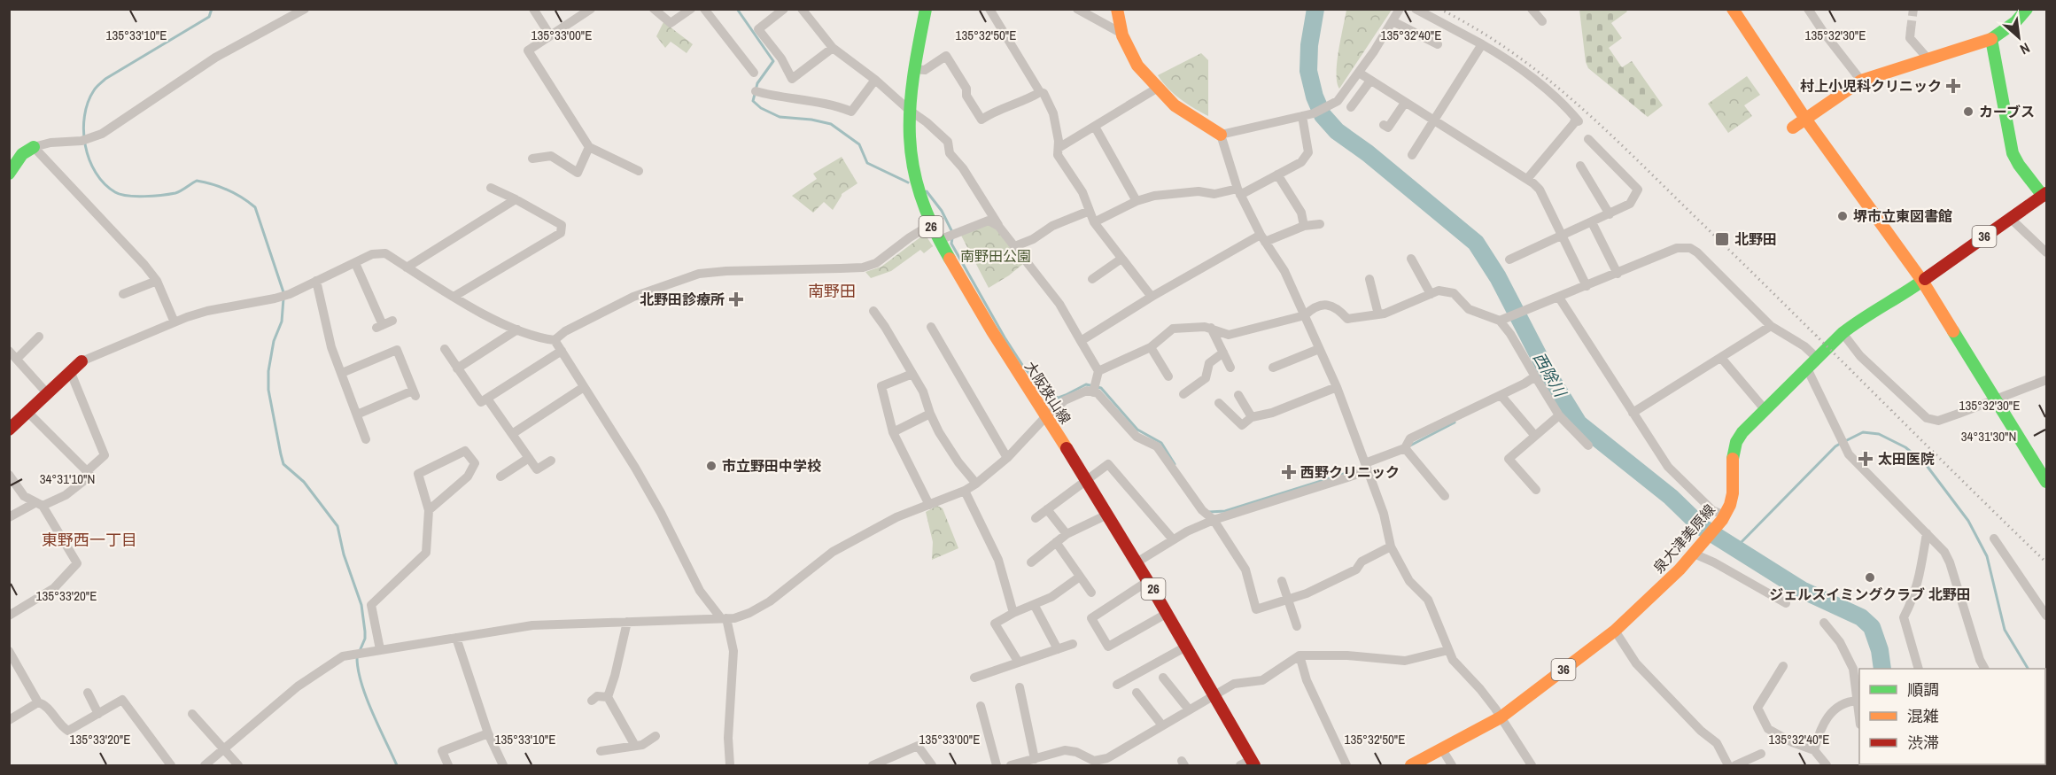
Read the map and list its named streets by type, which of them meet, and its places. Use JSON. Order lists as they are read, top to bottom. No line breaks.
{"streets":{"main road":["26","36","大阪狭山線","泉大津美原線"]},"districts":["南野田","東野西一丁目"],"water":["西除川"],"parks":["南野田公園"],"places":{"health":["村上小児科クリニック","北野田診療所","太田医院","西野クリニック"],"other":["カーブス","堺市立東図書館","市立野田中学校","ジェルスイミングクラブ 北野田"],"transit":["北野田"]},"legend":["順調","混雑","渋滞"],"north":"bottom right","coordinates":["135°33'10\"E","135°33'00\"E","135°32'40\"E","135°32'50\"E","135°32'30\"E","34°31'30\"N","34°31'10\"N","135°33'20\"E"]}
